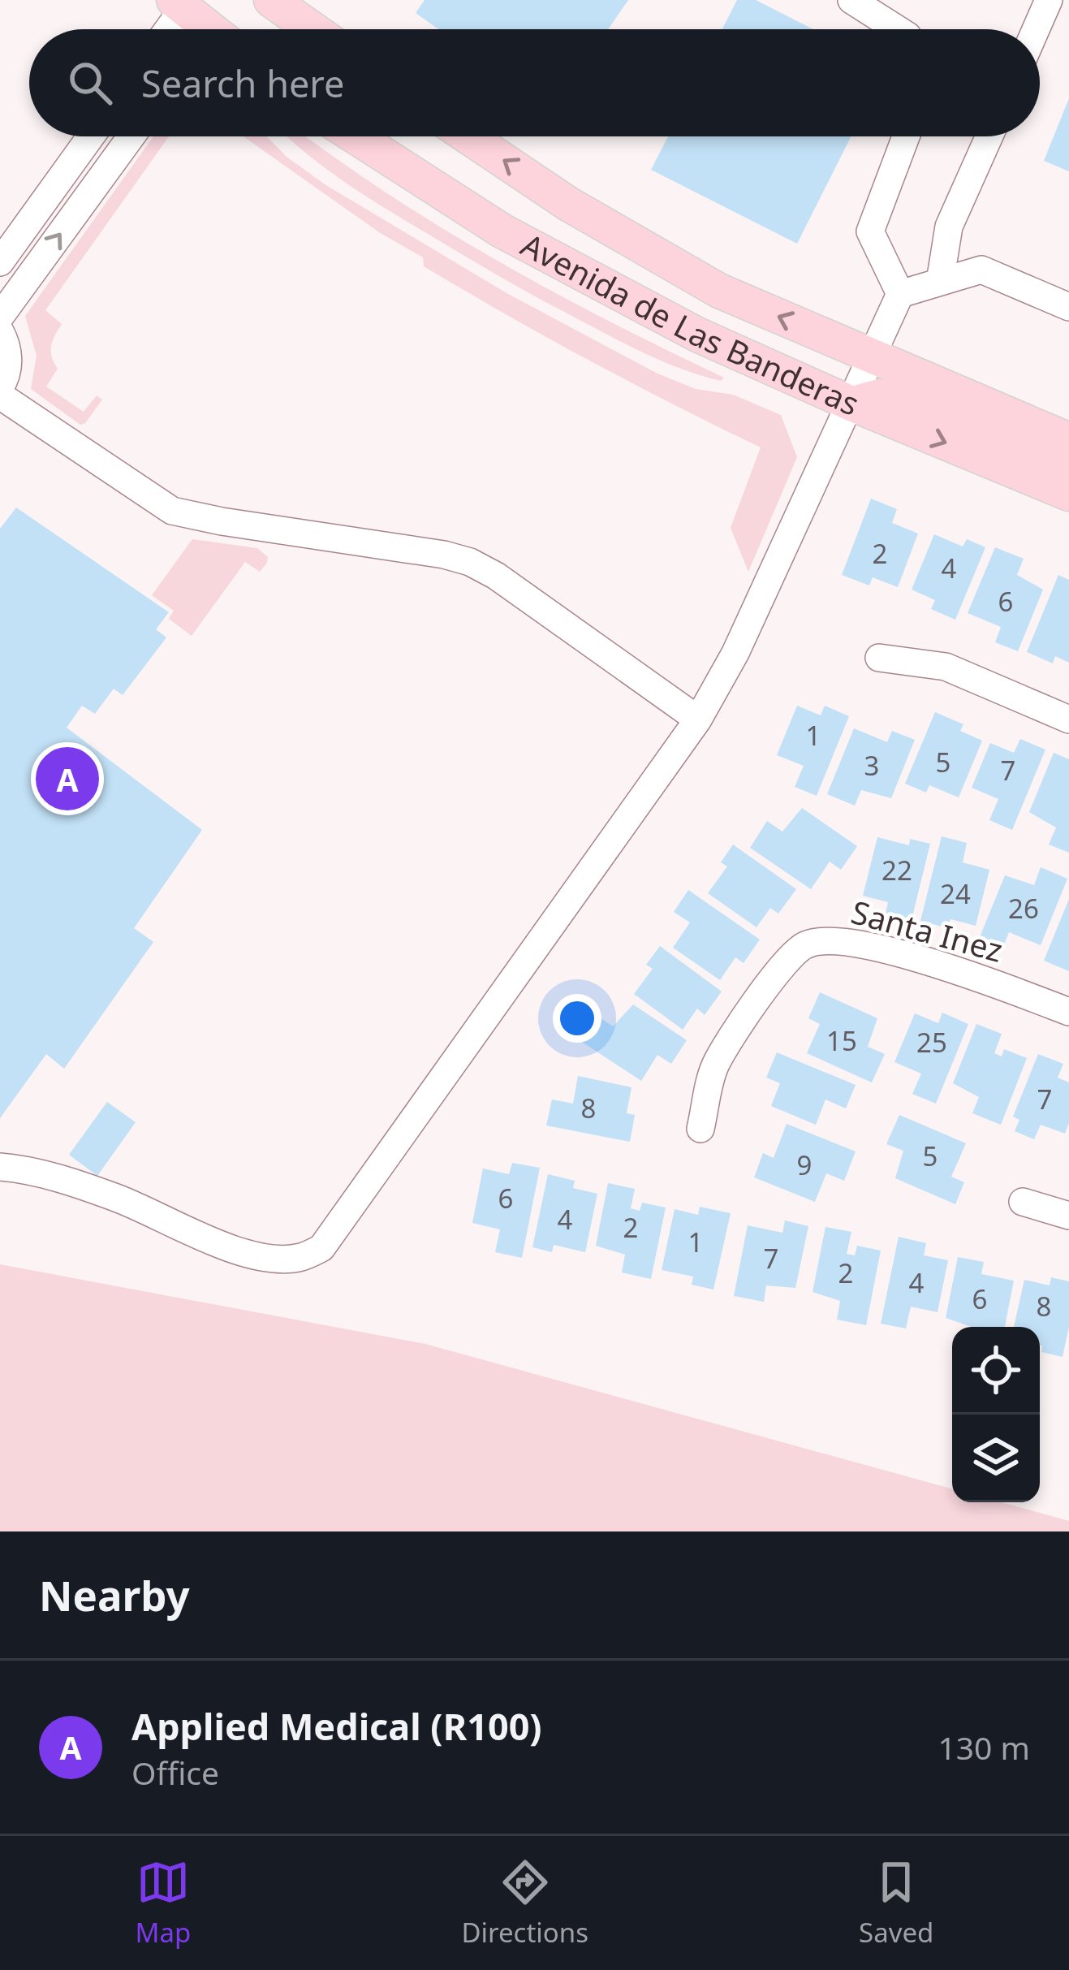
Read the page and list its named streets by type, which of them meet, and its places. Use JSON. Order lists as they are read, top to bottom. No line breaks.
{"streets":{"main road":["Avenida de Las Banderas"],"street":["Santa Inez"]},"house_numbers":["2","4","6","1","5","3","7","22","24","26","15","25","7","8","5","9","6","4","2","1","7","2","4","6","8"],"page":{"search":"Search here","pins":"A","heading":"Nearby","list":[{"mark":"A","name":"Applied Medical (R100)","note":"Office","value":"130 m"}],"nav":["Map","Directions","Saved"]}}
